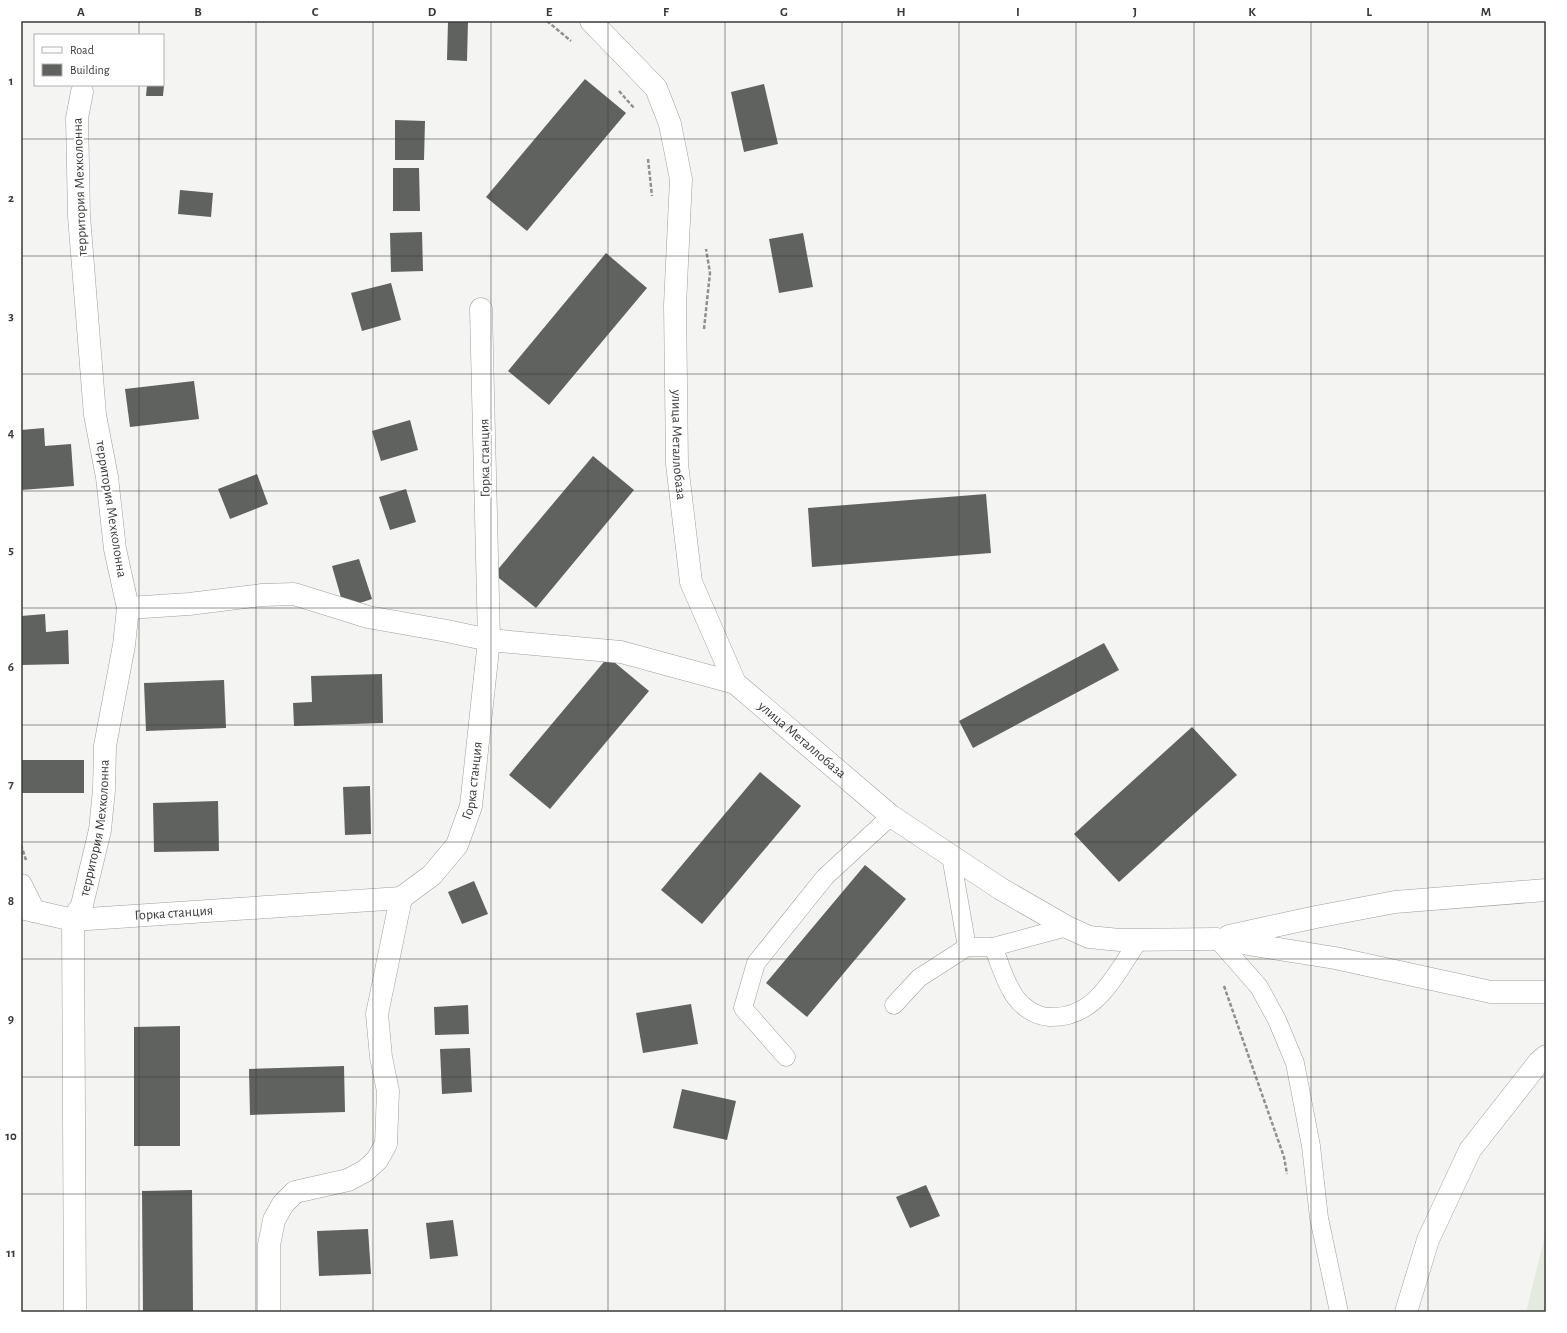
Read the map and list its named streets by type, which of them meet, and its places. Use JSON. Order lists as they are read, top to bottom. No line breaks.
{"streets":{"street":["территория Мехколонна","улица Металлобаза","Горка станция"]},"crossings":[["территория Мехколонна","Горка станция"]],"legend":["Road","Building"],"grid":{"columns":["A","B","C","D","E","F","G","H","I","J","K","L","M"],"rows":["1","2","3","4","5","6","7","8","9","10","11"]}}
